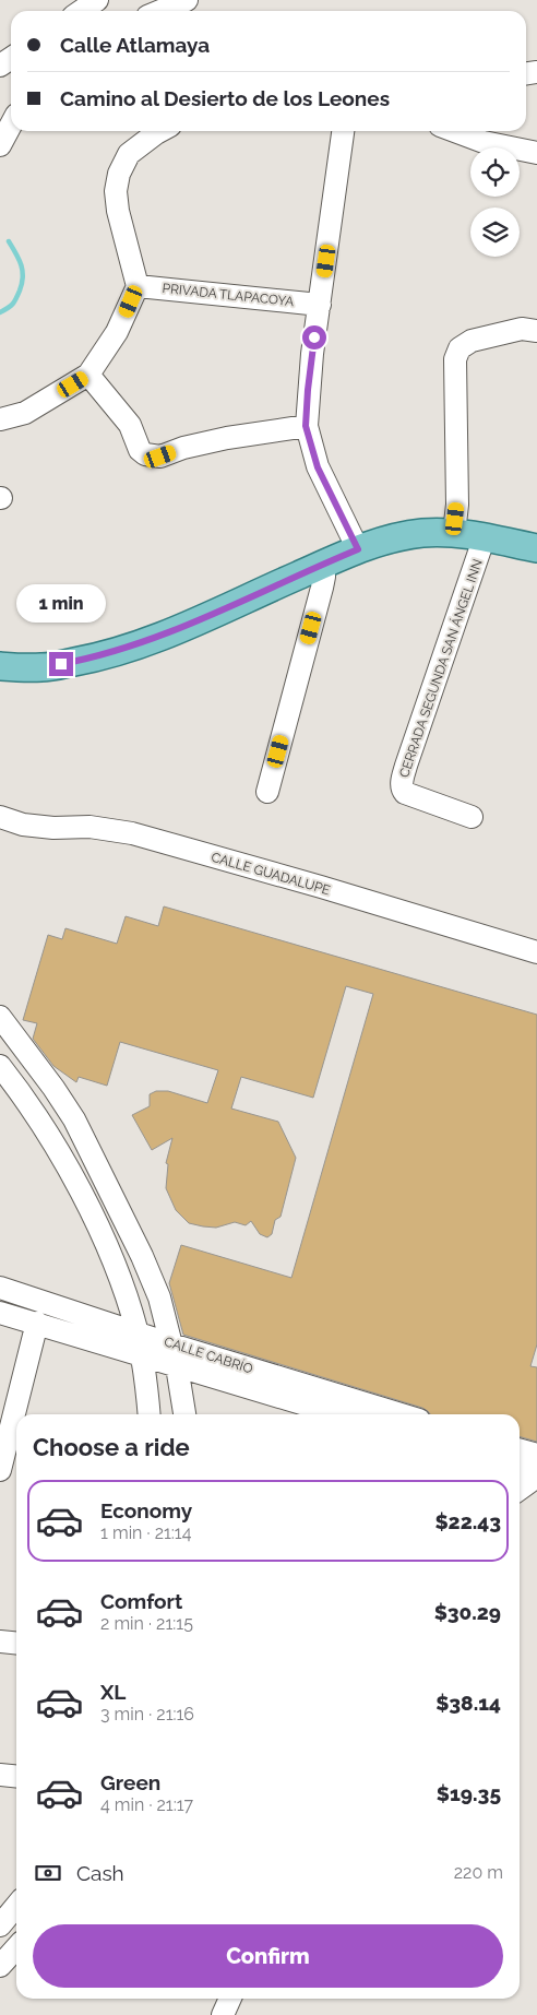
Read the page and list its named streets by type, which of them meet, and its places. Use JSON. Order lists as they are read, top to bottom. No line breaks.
{"streets":{"street":["PRIVADA TLAPACOYA","CERRADA SEGUNDA SAN ÁNGEL INN","CALLE GUADALUPE","CALLE CABRÍO"]},"page":{"banner":["Calle Atlamaya","Camino al Desierto de los Leones"],"bubble":"1 min","heading":"Choose a ride","list":[{"name":"Economy","note":"1 min · 21:14","value":"$22.43"},{"name":"Comfort","note":"2 min · 21:15","value":"$30.29"},{"name":"XL","note":"3 min · 21:16","value":"$38.14"},{"name":"Green","note":"4 min · 21:17","value":"$19.35"}],"pay":["Cash","220 m"],"buttons":"Confirm"}}
